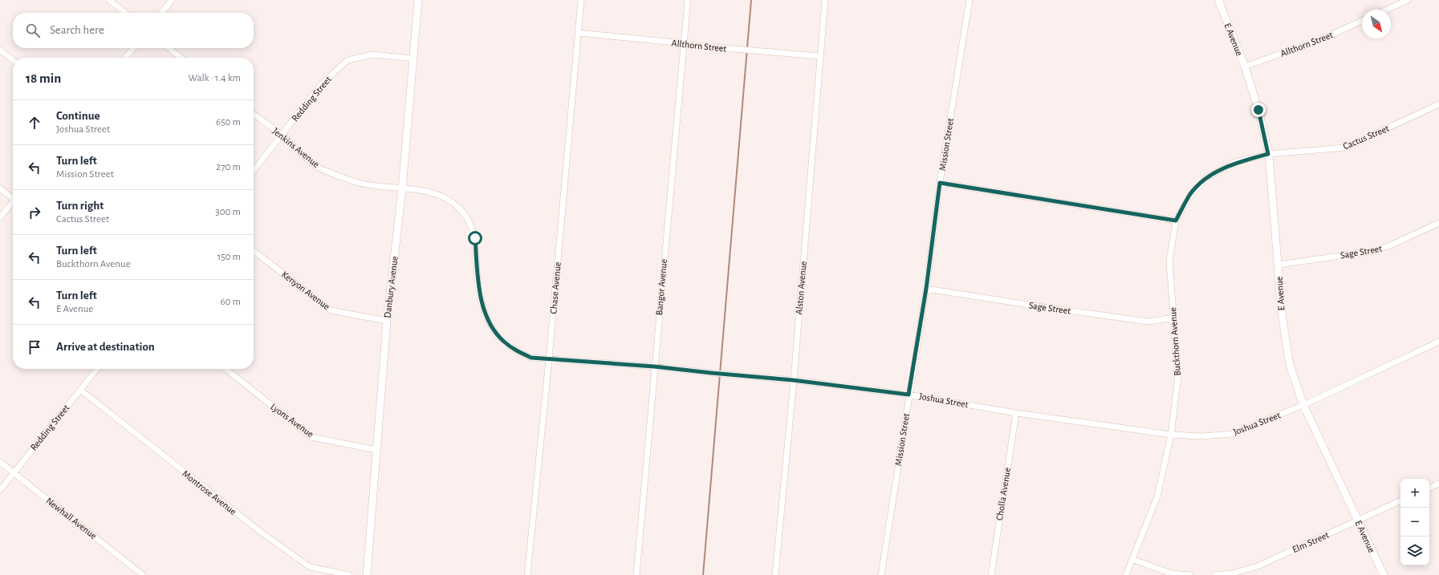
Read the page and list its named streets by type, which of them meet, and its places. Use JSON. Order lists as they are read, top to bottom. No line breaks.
{"streets":{"street":["E Avenue","Allthorn Street","Redding Street","Cactus Street","Mission Street","Jenkins Avenue","Sage Street","Danbury Avenue","Bangor Avenue","Chase Avenue","Alston Avenue","Kenyon Avenue","Buckthorn Avenue","Joshua Street","Lyons Avenue","Montrose Avenue","Cholla Avenue","Newhall Avenue","Elm Street"]},"crossings":[["E Avenue","Allthorn Street"],["E Avenue","Cactus Street"],["E Avenue","Sage Street"],["E Avenue","Buckthorn Avenue"],["E Avenue","Joshua Street"],["E Avenue","Elm Street"],["Allthorn Street","Bangor Avenue"],["Allthorn Street","Chase Avenue"],["Allthorn Street","Alston Avenue"],["Redding Street","Jenkins Avenue"],["Redding Street","Danbury Avenue"],["Redding Street","Montrose Avenue"],["Redding Street","Newhall Avenue"],["Cactus Street","Buckthorn Avenue"],["Mission Street","Sage Street"],["Mission Street","Joshua Street"],["Jenkins Avenue","Danbury Avenue"],["Jenkins Avenue","Joshua Street"],["Sage Street","Buckthorn Avenue"],["Danbury Avenue","Kenyon Avenue"],["Danbury Avenue","Joshua Street"],["Danbury Avenue","Lyons Avenue"],["Bangor Avenue","Joshua Street"],["Chase Avenue","Joshua Street"],["Alston Avenue","Joshua Street"],["Buckthorn Avenue","Joshua Street"],["Joshua Street","Cholla Avenue"]],"north":"bottom right","page":{"search":"Search here","heading":["18 min","Walk · 1.4 km"],"list":[["Continue","Joshua Street","650 m"],["Turn left","Mission Street","270 m"],["Turn right","Cactus Street","300 m"],["Turn left","Buckthorn Avenue","150 m"],["Turn left","E Avenue","60 m"],"Arrive at destination"],"map_buttons":["+","−"]}}
